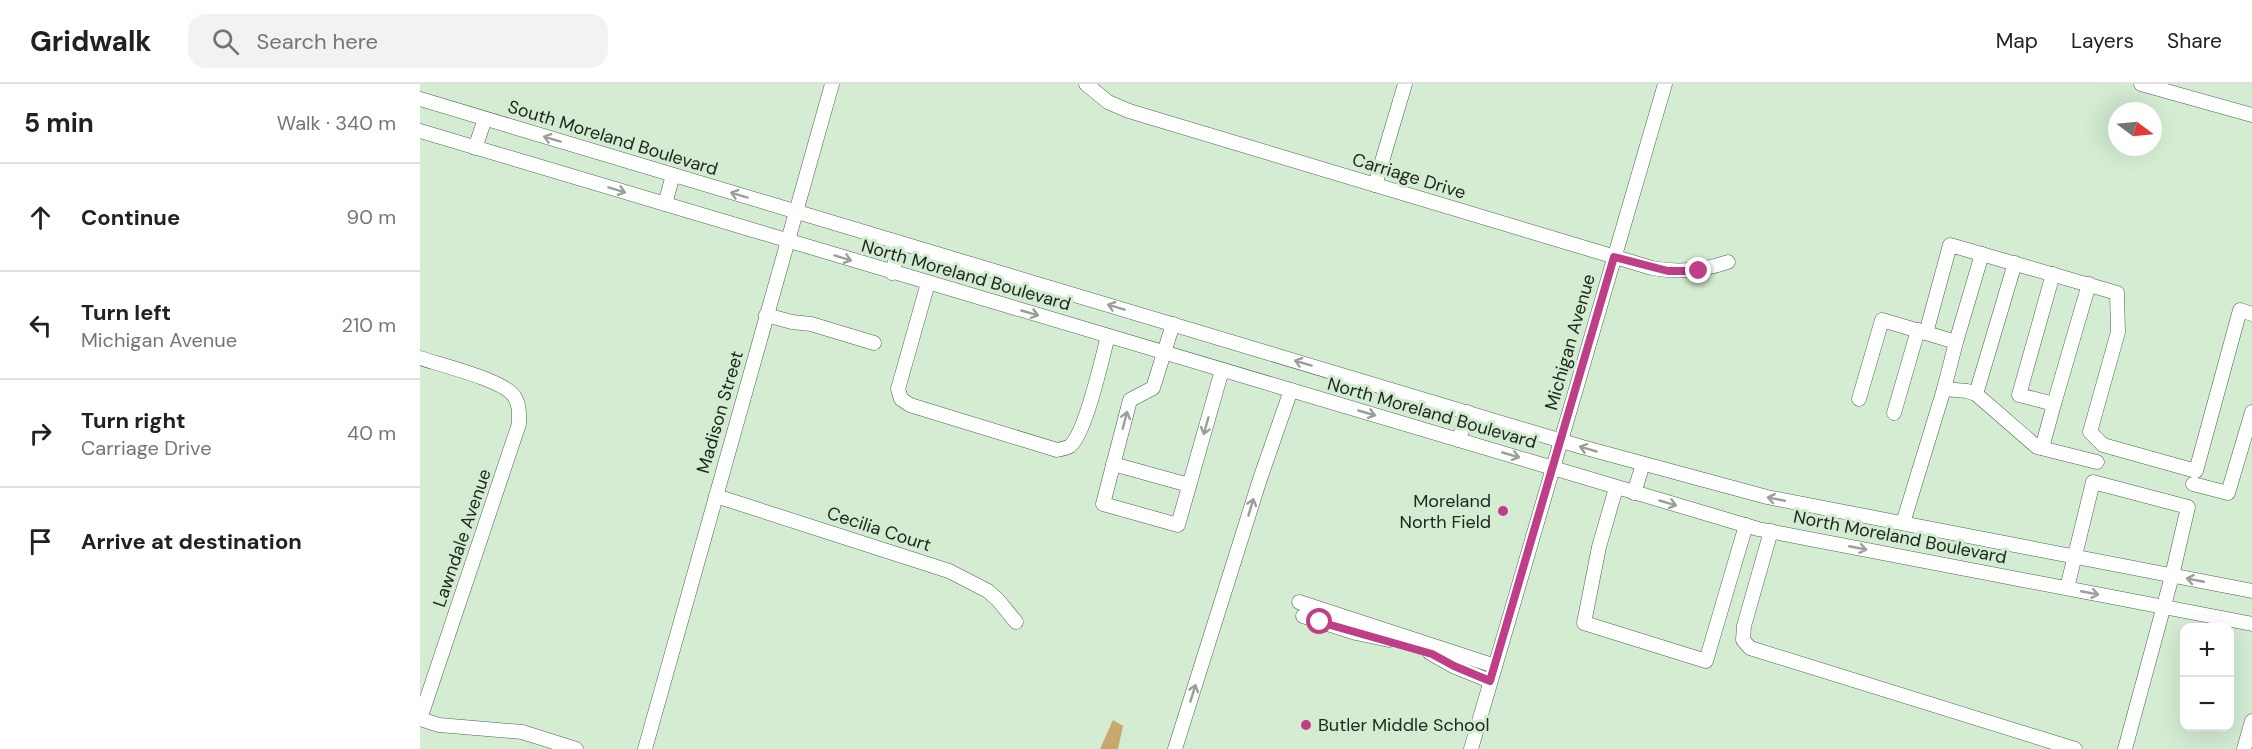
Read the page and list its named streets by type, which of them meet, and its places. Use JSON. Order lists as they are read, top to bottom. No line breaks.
{"streets":{"street":["South Moreland Boulevard","Carriage Drive","North Moreland Boulevard","Michigan Avenue","Madison Street","Cecilia Court","Lawndale Avenue"]},"crossings":[["South Moreland Boulevard","North Moreland Boulevard"],["South Moreland Boulevard","Madison Street"],["Carriage Drive","Michigan Avenue"],["North Moreland Boulevard","Michigan Avenue"],["North Moreland Boulevard","Madison Street"],["Madison Street","Cecilia Court"]],"places":["Moreland North Field","Butler Middle School"],"north":"right","page":{"header":"Gridwalk","search":"Search here","nav":["Map","Layers","Share"],"heading":["5 min","Walk · 340 m"],"list":[["Continue","90 m"],["Turn left","Michigan Avenue","210 m"],["Turn right","Carriage Drive","40 m"],"Arrive at destination"],"map_buttons":["+","−"]}}
